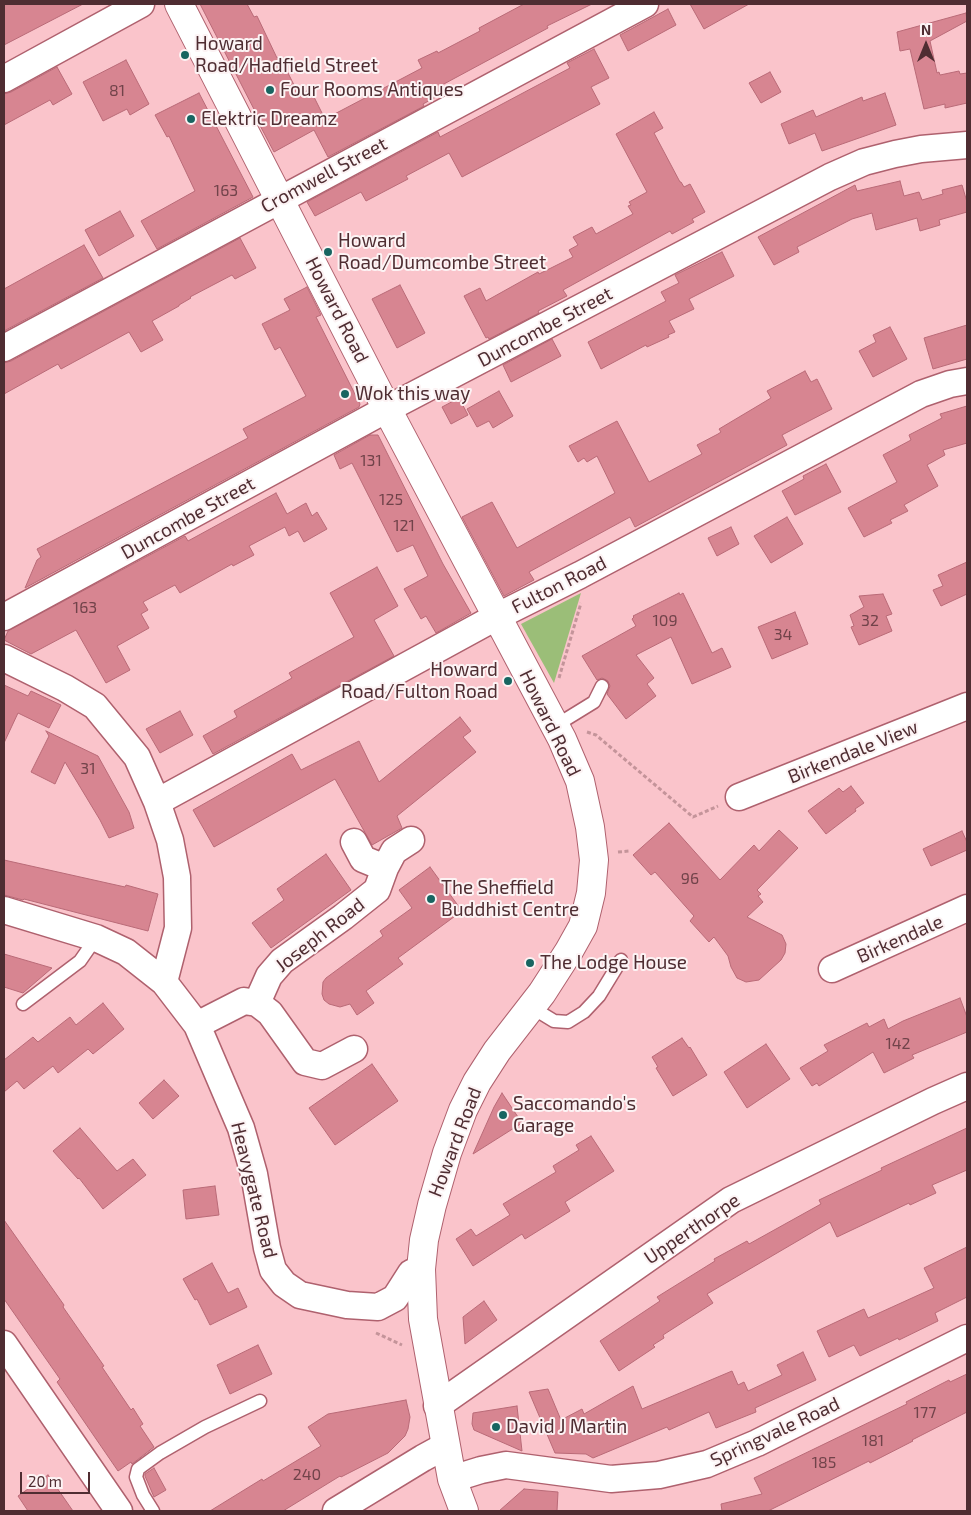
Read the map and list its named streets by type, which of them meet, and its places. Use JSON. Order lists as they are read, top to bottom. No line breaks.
{"streets":{"street":["Cromwell Street","Howard Road","Duncombe Street","Fulton Road","Birkendale View","Joseph Road","Birkendale","Heavygate Road","Upperthorpe","Springvale Road"]},"crossings":[["Cromwell Street","Howard Road"],["Howard Road","Duncombe Street"],["Howard Road","Fulton Road"],["Howard Road","Heavygate Road"],["Howard Road","Upperthorpe"],["Howard Road","Springvale Road"]],"places":["Howard Road/Hadfield Street","Four Rooms Antiques","Elektric Dreamz","Howard Road/Dumcombe Street","Wok this way","Howard Road/Fulton Road","The Sheffield Buddhist Centre","The Lodge House","Saccomando's Garage","David J Martin"],"house_numbers":["81","163","131","125","121","163","109","32","34","31","96","142","177","181","185","240"],"scale_bar":"20 m","north":"top"}
